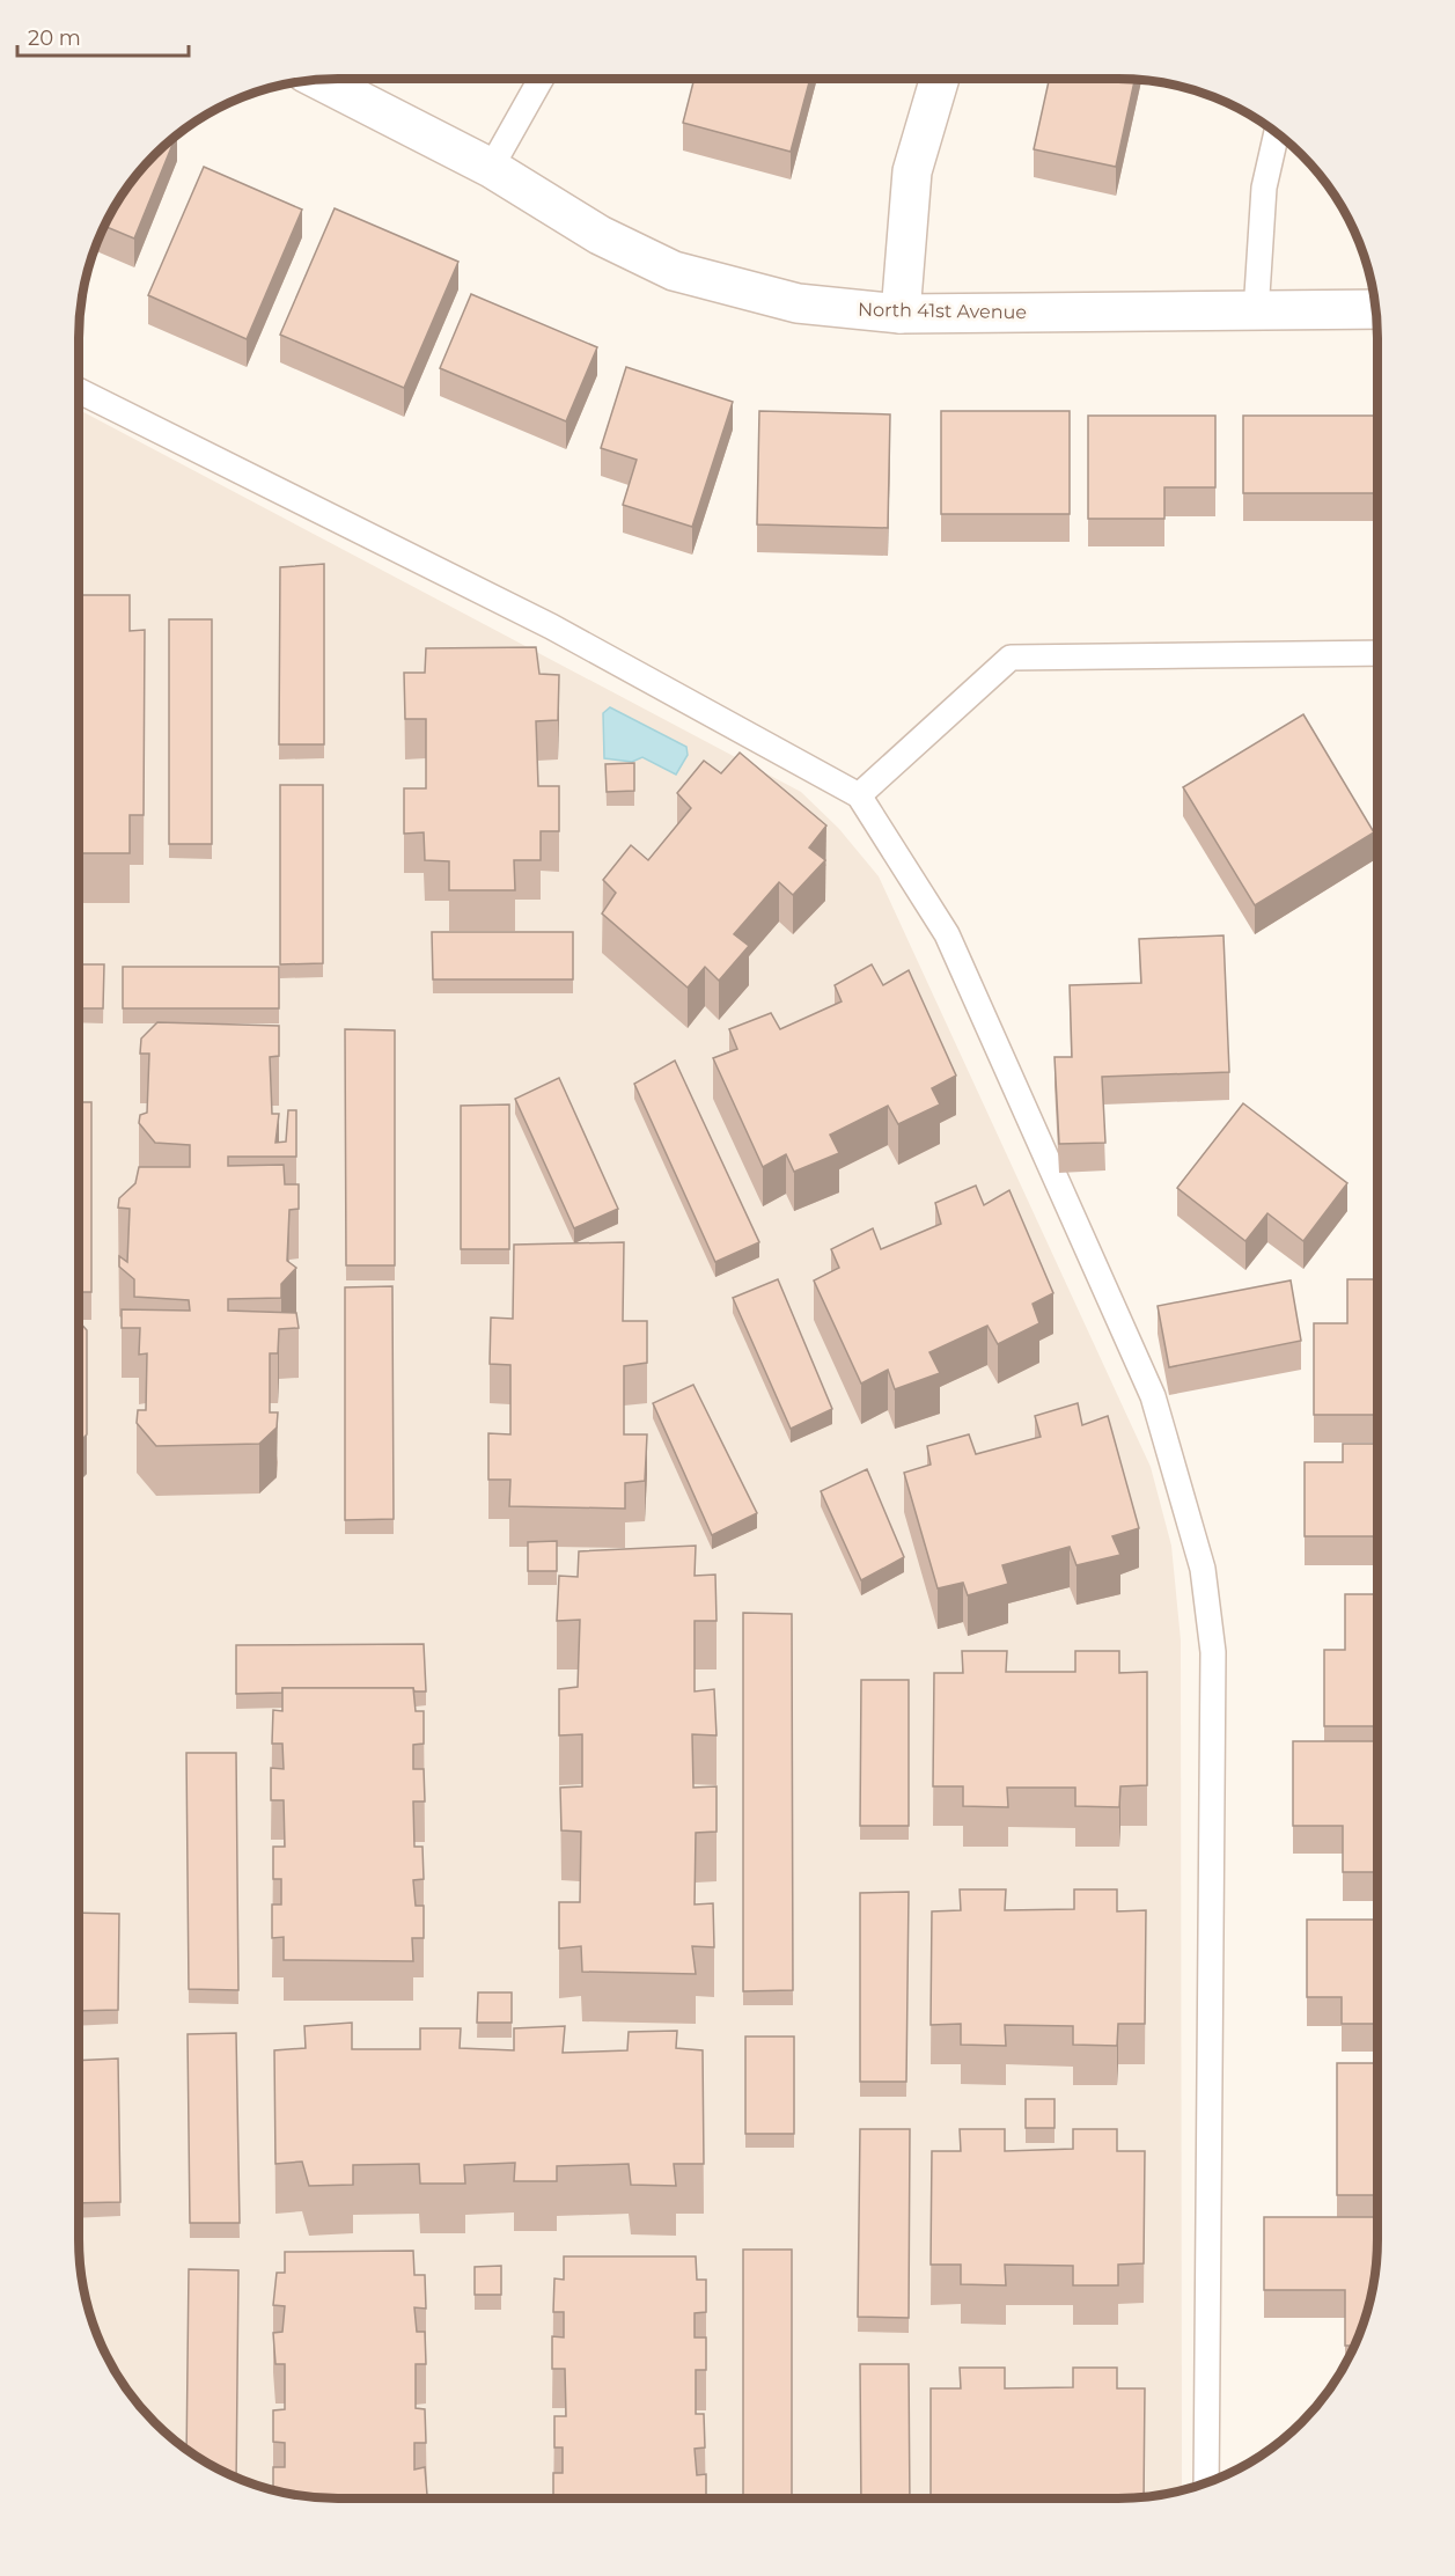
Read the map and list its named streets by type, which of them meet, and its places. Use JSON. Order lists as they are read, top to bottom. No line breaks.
{"streets":{"street":["North 41st Avenue"]},"scale_bar":"20 m"}
